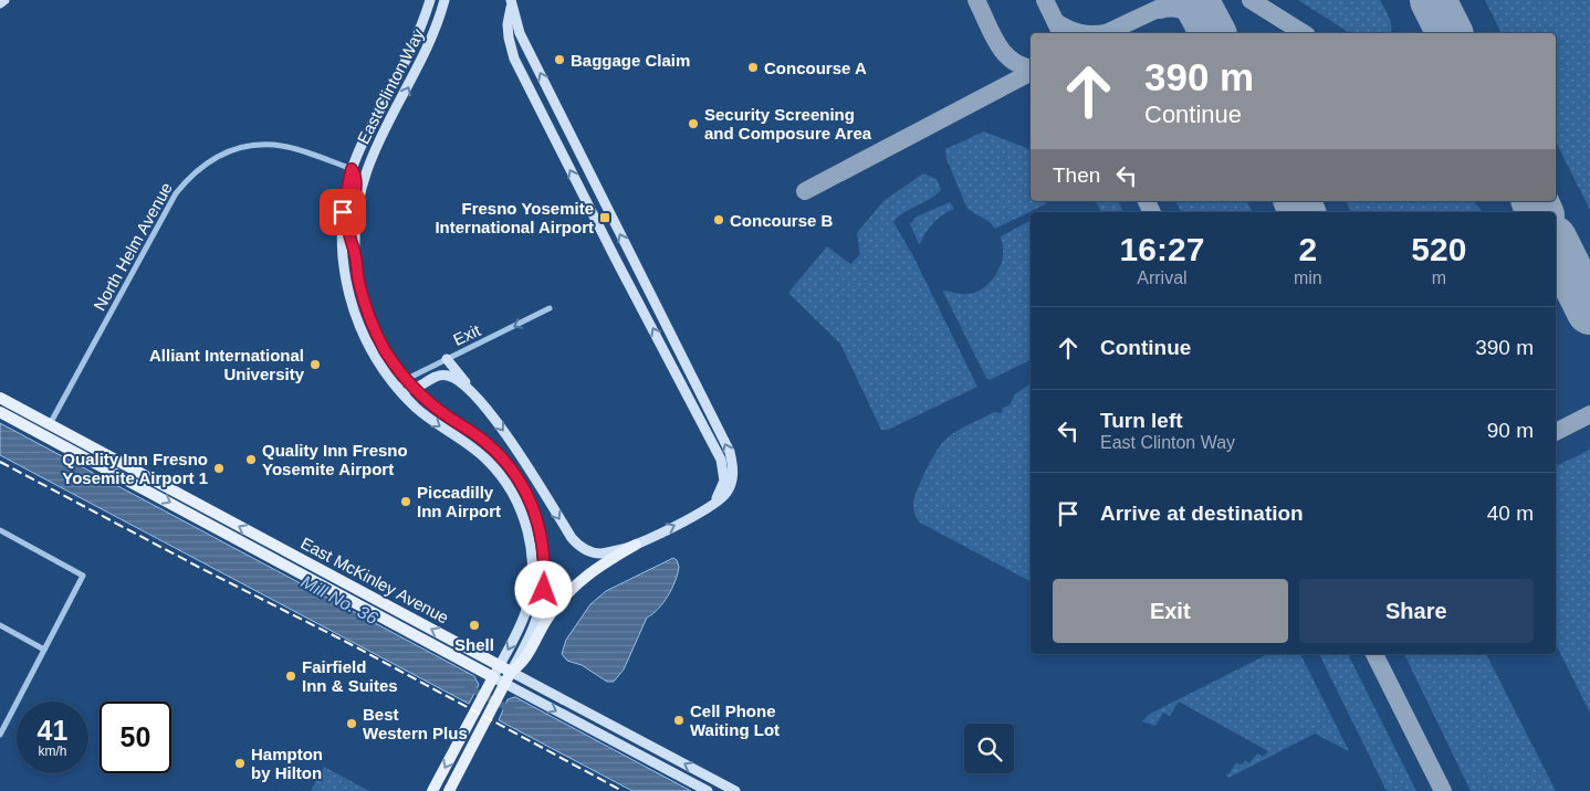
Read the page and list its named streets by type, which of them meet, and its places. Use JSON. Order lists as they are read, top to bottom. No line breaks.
{"streets":{"main road":["East Clinton Way","East McKinley Avenue"],"street":["North Helm Avenue","Exit"]},"crossings":[["East Clinton Way","North Helm Avenue"],["East Clinton Way","Exit"],["East Clinton Way","East McKinley Avenue"],["North Helm Avenue","East McKinley Avenue"]],"one_way":["Exit"],"water":["Mill No. 36"],"places":{"other":["Baggage Claim","Concourse A","Security Screening and Composure Area","Concourse B","Alliant International University","Quality Inn Fresno Yosemite Airport","Quality Inn Fresno Yosemite Airport 1","Piccadilly Inn Airport","Shell","Fairfield Inn & Suites","Cell Phone Waiting Lot","Best Western Plus","Hampton by Hilton"],"transit":["Fresno Yosemite International Airport"]},"page":{"turn":["390 m","Continue"],"then":"Then","eta":["16:27","Arrival","2","min","520","m"],"list":[{"name":"Continue","value":"390 m"},{"name":"Turn left","note":"East Clinton Way","value":"90 m"},{"name":"Arrive at destination","value":"40 m"}],"buttons":["Exit","Share"],"speed":"41 km/h","limit":"50"}}
